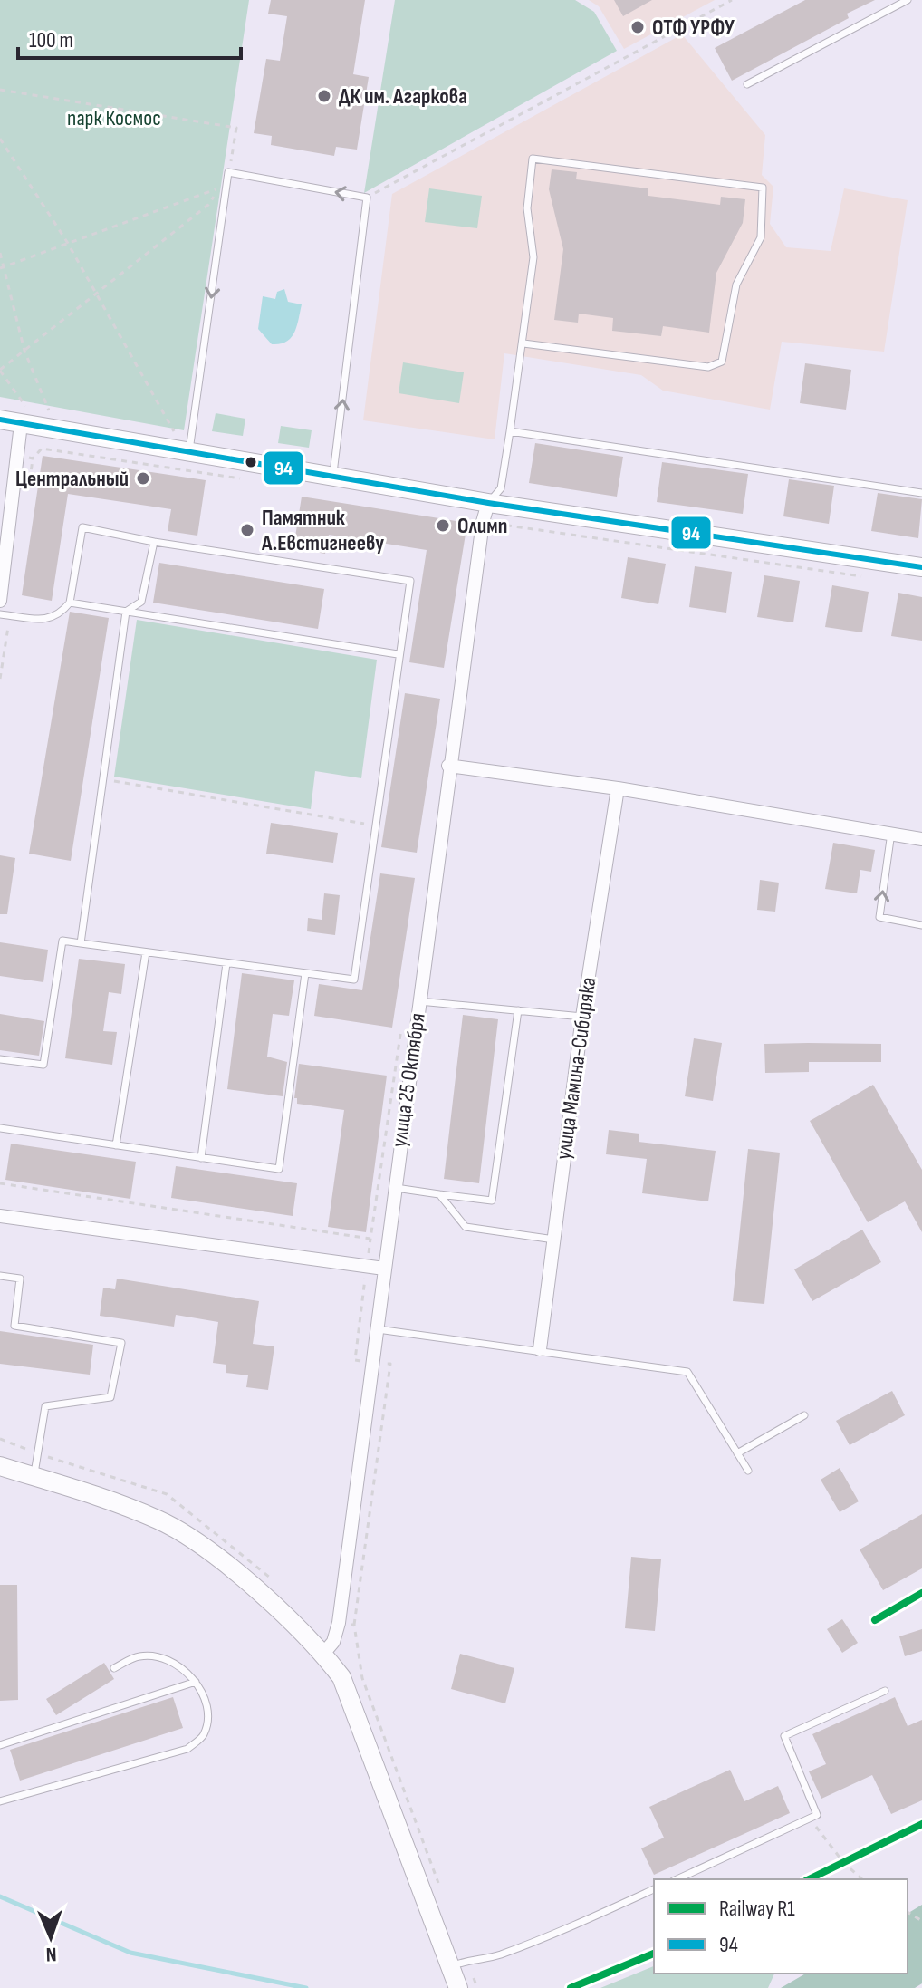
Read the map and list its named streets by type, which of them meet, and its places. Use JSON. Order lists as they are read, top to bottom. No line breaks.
{"streets":{"street":["улица Мамина-Сибиряка","улица 25 Октября"]},"parks":["парк Космос"],"places":["ОТФ УРФУ","ДК им. Агаркова","Центральный","Олимп","Памятник А.Евстигнееву"],"lines":["transit line 94","rail line R1"],"legend":["Railway R1","94"],"scale_bar":"100 m","north":"bottom"}
